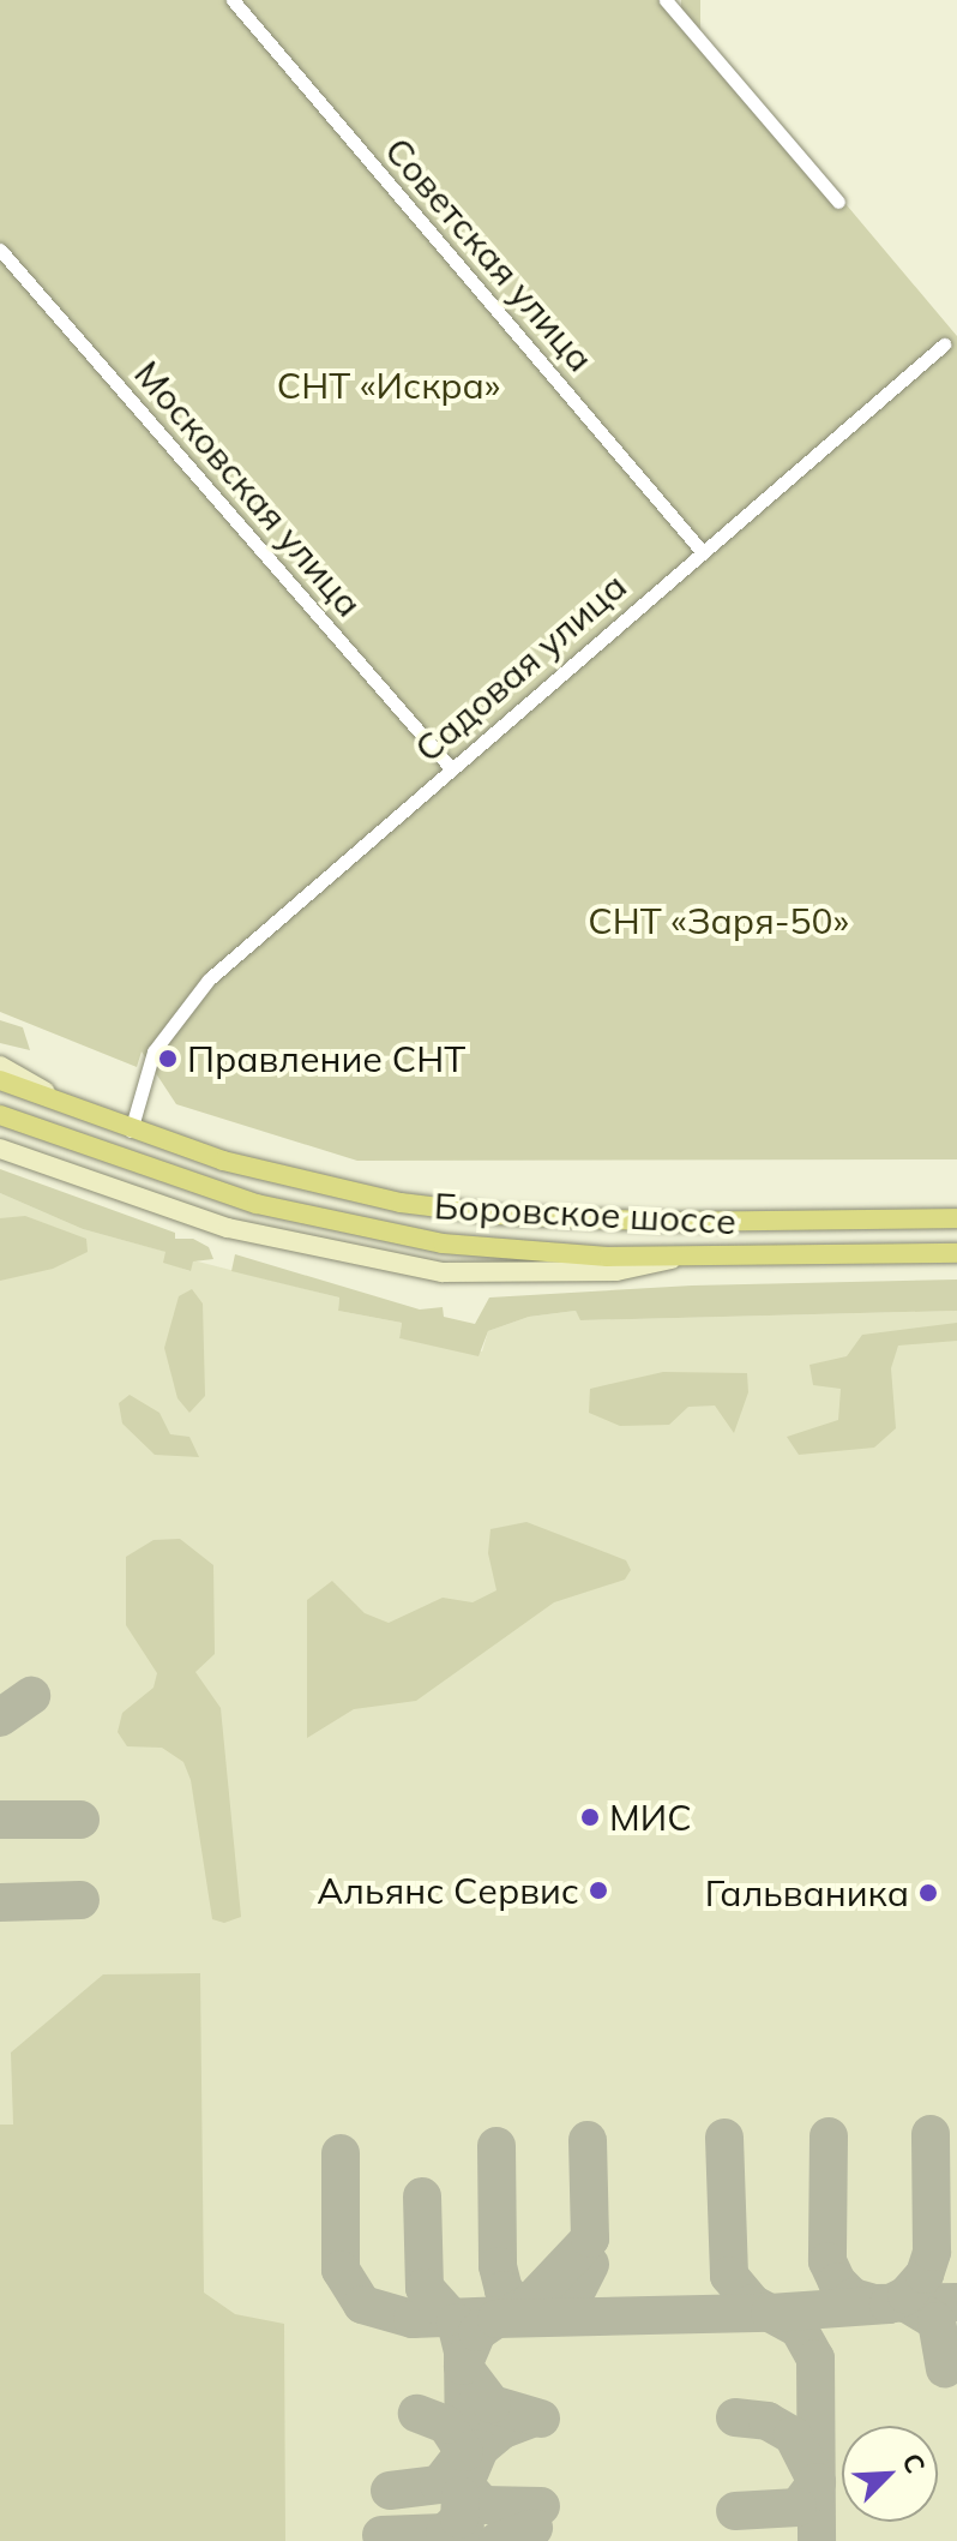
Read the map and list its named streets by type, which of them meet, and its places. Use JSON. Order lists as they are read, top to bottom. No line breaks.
{"streets":{"main road":["Боровское шоссе"],"street":["Советская улица","Московская улица","Садовая улица"]},"crossings":[["Советская улица","Садовая улица"],["Московская улица","Садовая улица"],["Садовая улица","Боровское шоссе"]],"parks":["СНТ «Искра»","СНТ «Заря-50»"],"places":["Правление СНТ","МИС","Альянс Сервис","Гальваника"],"north":"top right"}
